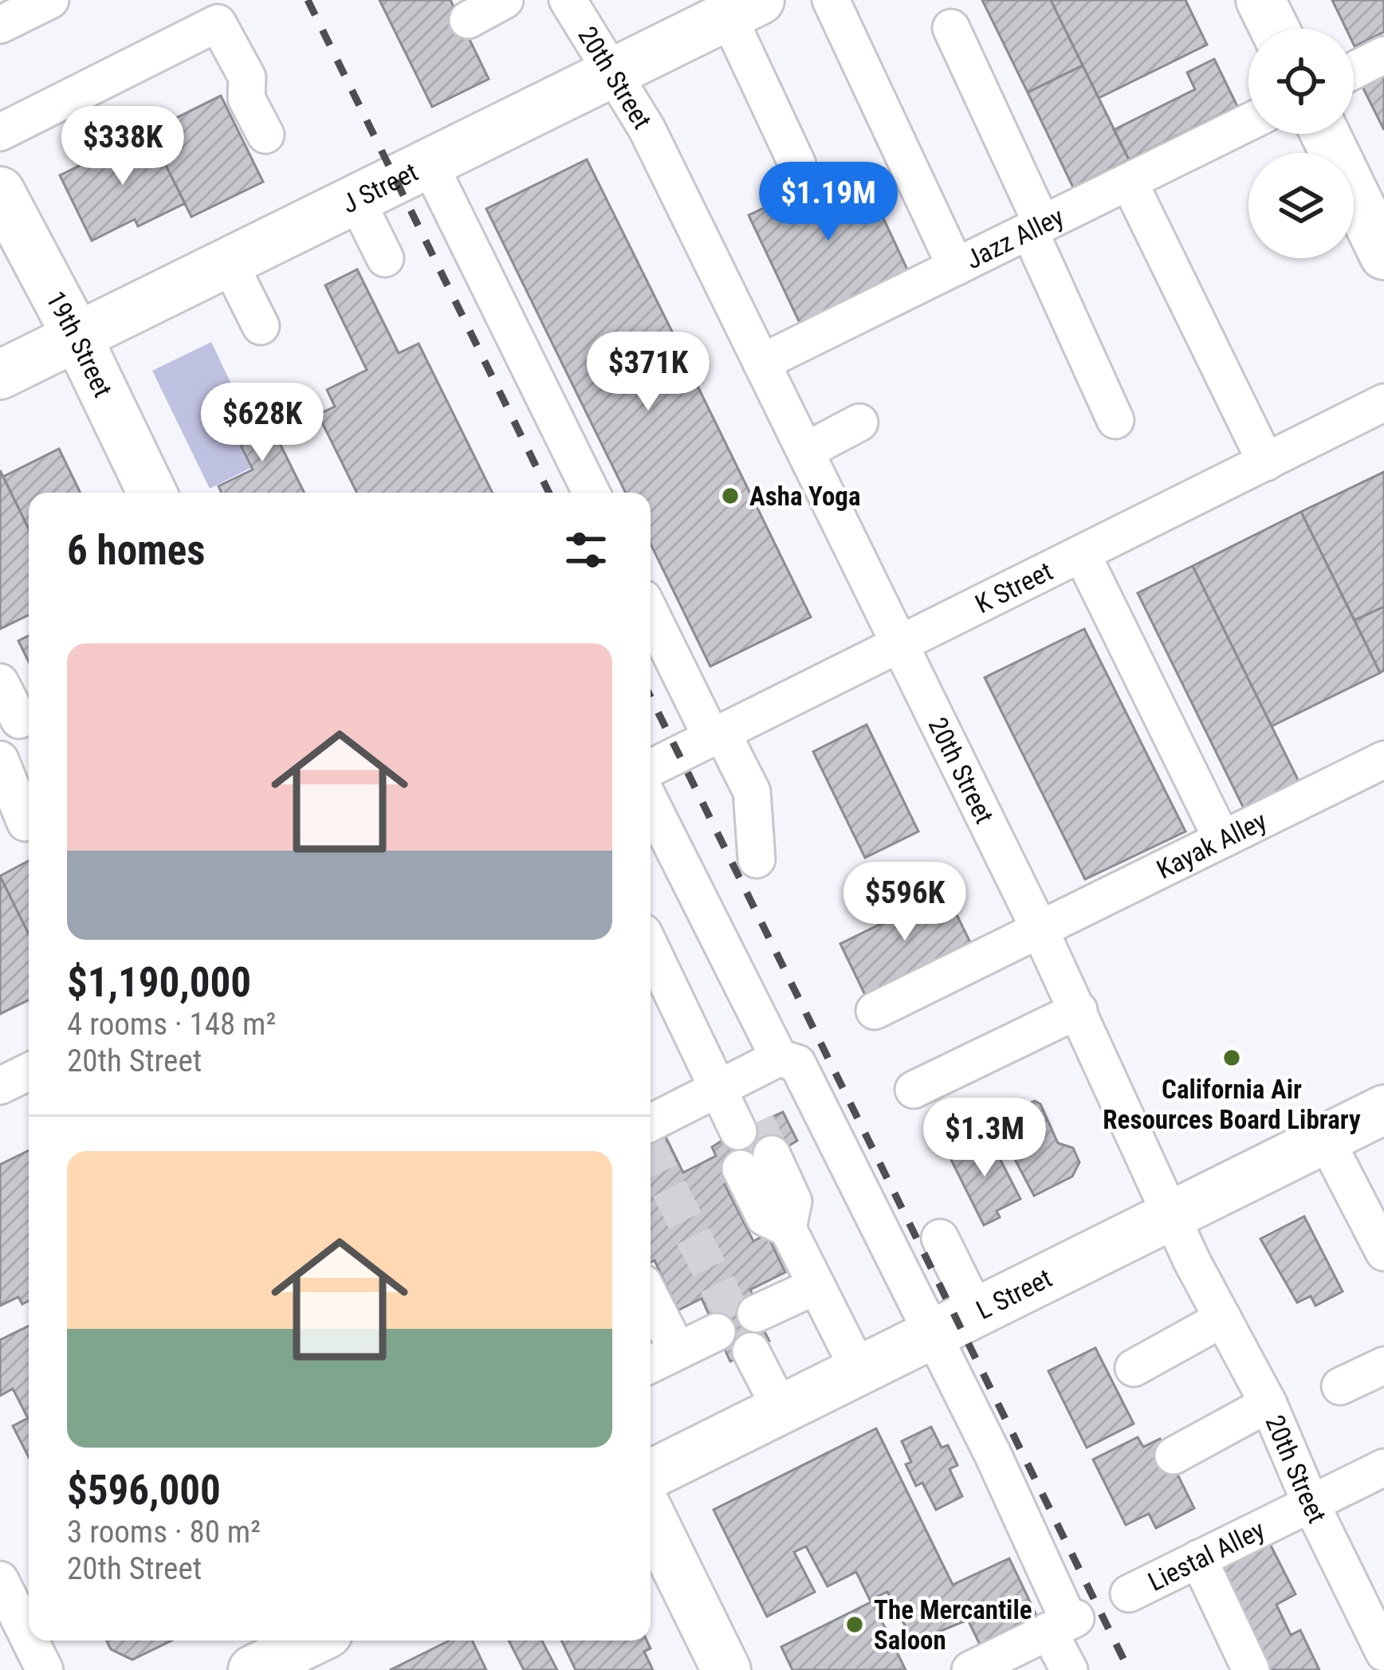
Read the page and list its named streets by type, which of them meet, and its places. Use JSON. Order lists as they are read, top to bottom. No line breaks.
{"streets":{"main road":["J Street","19th Street","L Street"],"street":["20th Street","Jazz Alley","K Street","Kayak Alley","Liestal Alley"]},"crossings":[["20th Street","J Street"],["20th Street","Jazz Alley"],["20th Street","K Street"],["20th Street","Kayak Alley"],["20th Street","L Street"],["20th Street","Liestal Alley"],["J Street","19th Street"]],"places":["Asha Yoga","California Air Resources Board Library","The Mercantile Saloon"],"page":{"price":["$338K","$1.19M","$371K","$628K","$596K","$1.3M"],"heading":"6 homes","list":[{"name":"$1,190,000","note":"4 rooms · 148 m² · 20th Street"},{"name":"$596,000","note":"3 rooms · 80 m² · 20th Street"}]}}
